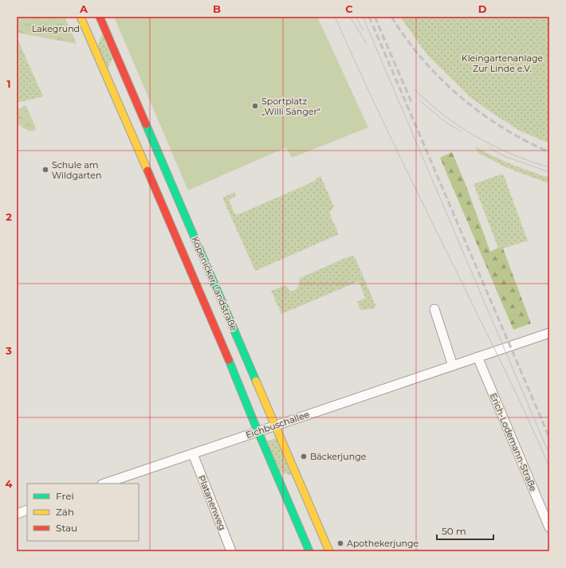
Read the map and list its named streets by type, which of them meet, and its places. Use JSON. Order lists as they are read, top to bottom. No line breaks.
{"streets":{"main road":["Köpenicker Landstraße"],"street":["Eichbuschallee","Erich-Lodemann-Straße","Platanenweg"]},"crossings":[["Köpenicker Landstraße","Eichbuschallee"],["Eichbuschallee","Erich-Lodemann-Straße"],["Eichbuschallee","Platanenweg"]],"parks":["Lakegrund","Kleingartenanlage Zur Linde e.V."],"places":["Sportplatz „Willi Sänger\"","Schule am Wildgarten","Bäckerjunge","Apothekerjunge"],"legend":["Frei","Zäh","Stau"],"scale_bar":"50 m","grid":{"columns":["A","B","C","D"],"rows":["1","2","3","4"]}}
